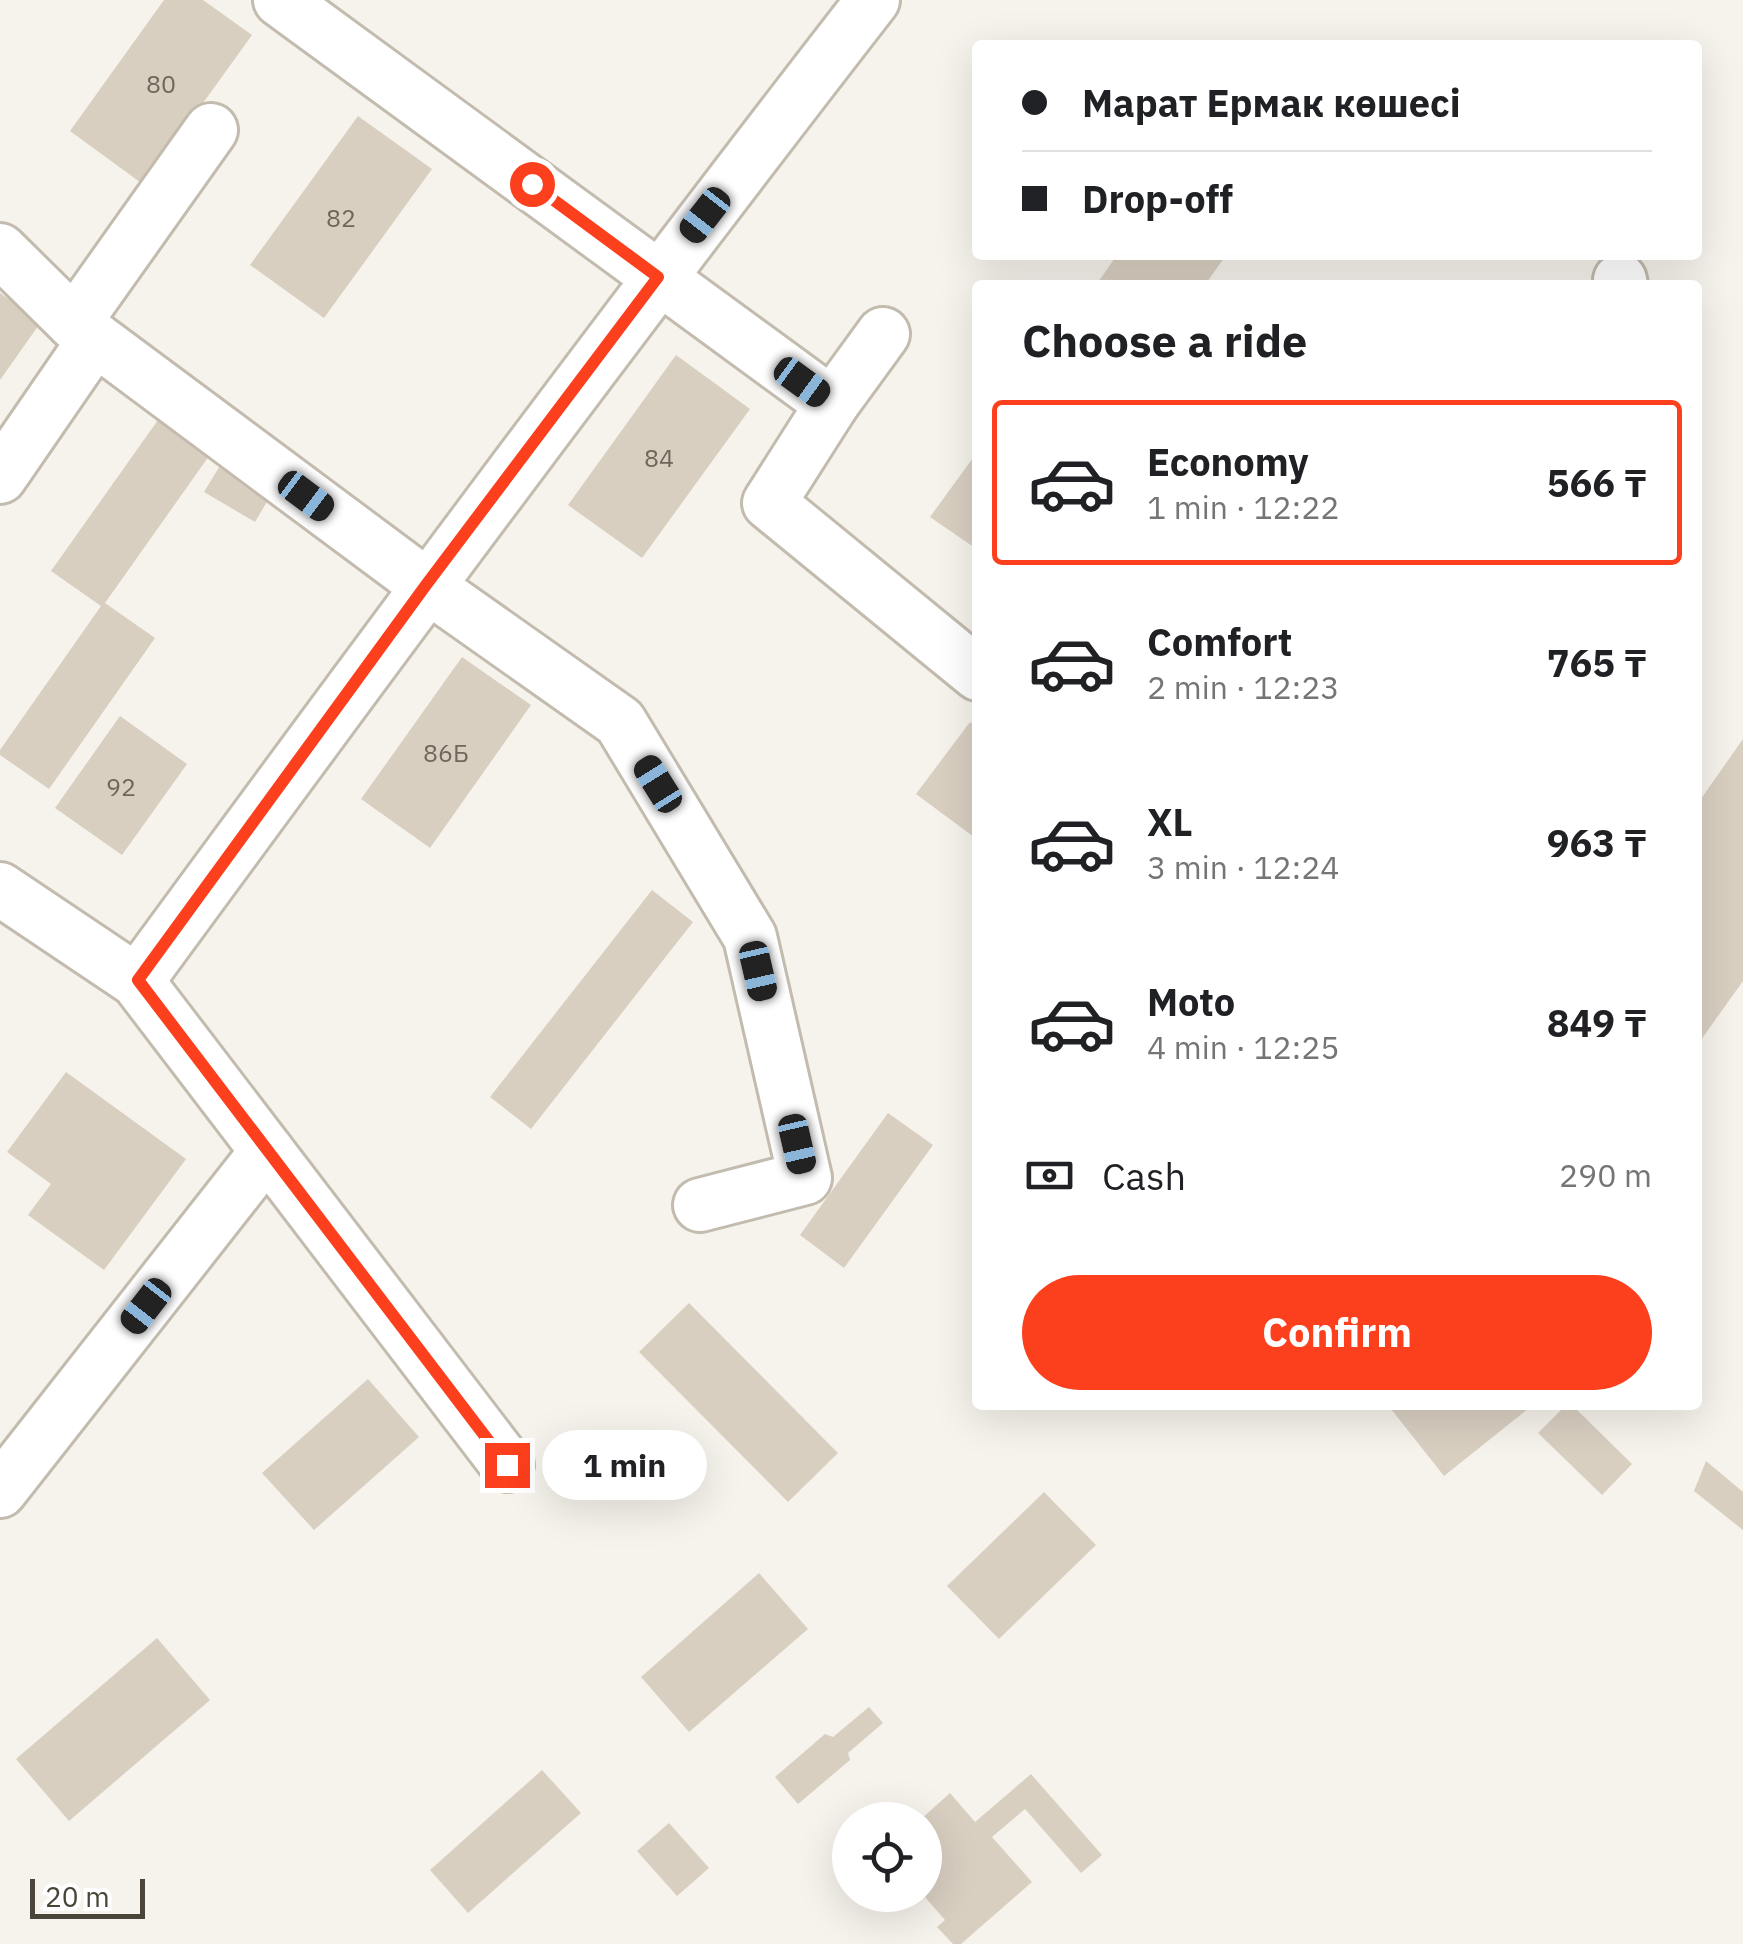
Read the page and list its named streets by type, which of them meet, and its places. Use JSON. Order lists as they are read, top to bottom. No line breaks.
{"house_numbers":["80","82","84","86Б","92"],"scale_bar":"20 m","page":{"banner":["Марат Ермак көшесі","Drop-off"],"heading":"Choose a ride","list":[{"name":"Economy","note":"1 min · 12:22","value":"566 ₸"},{"name":"Comfort","note":"2 min · 12:23","value":"765 ₸"},{"name":"XL","note":"3 min · 12:24","value":"963 ₸"},{"name":"Moto","note":"4 min · 12:25","value":"849 ₸"}],"pay":["Cash","290 m"],"buttons":"Confirm","bubble":"1 min","scale":"20 m"}}
